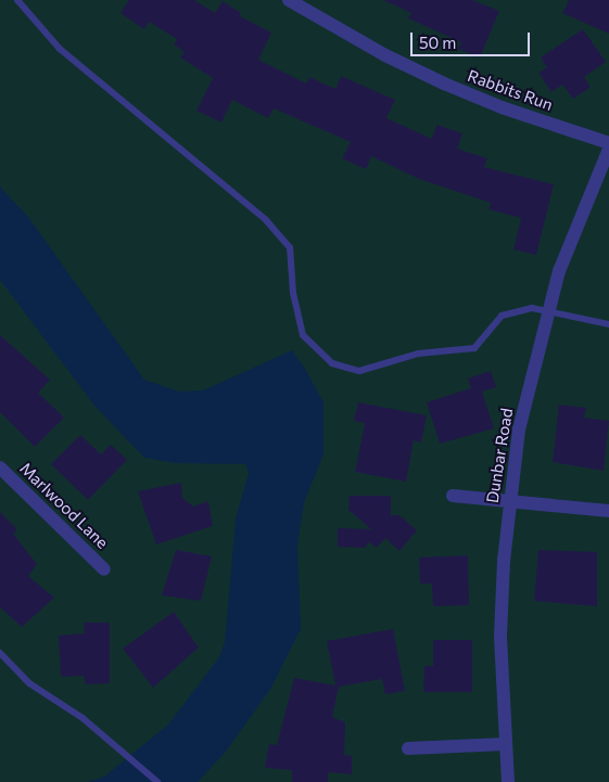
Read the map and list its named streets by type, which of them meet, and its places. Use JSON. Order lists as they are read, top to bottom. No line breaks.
{"streets":{"street":["Rabbits Run","Dunbar Road","Marlwood Lane"]},"scale_bar":"50 m"}
